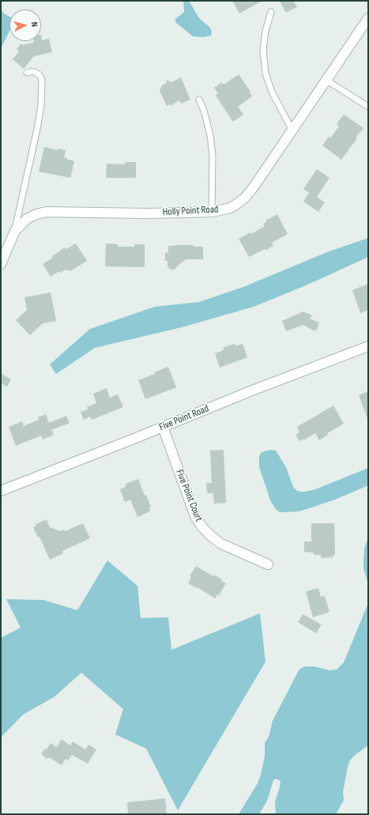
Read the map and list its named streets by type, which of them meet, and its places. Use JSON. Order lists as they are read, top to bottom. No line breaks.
{"streets":{"street":["Holly Point Road","Five Point Road","Five Point Court"]},"crossings":[["Five Point Road","Five Point Court"]],"north":"right"}
